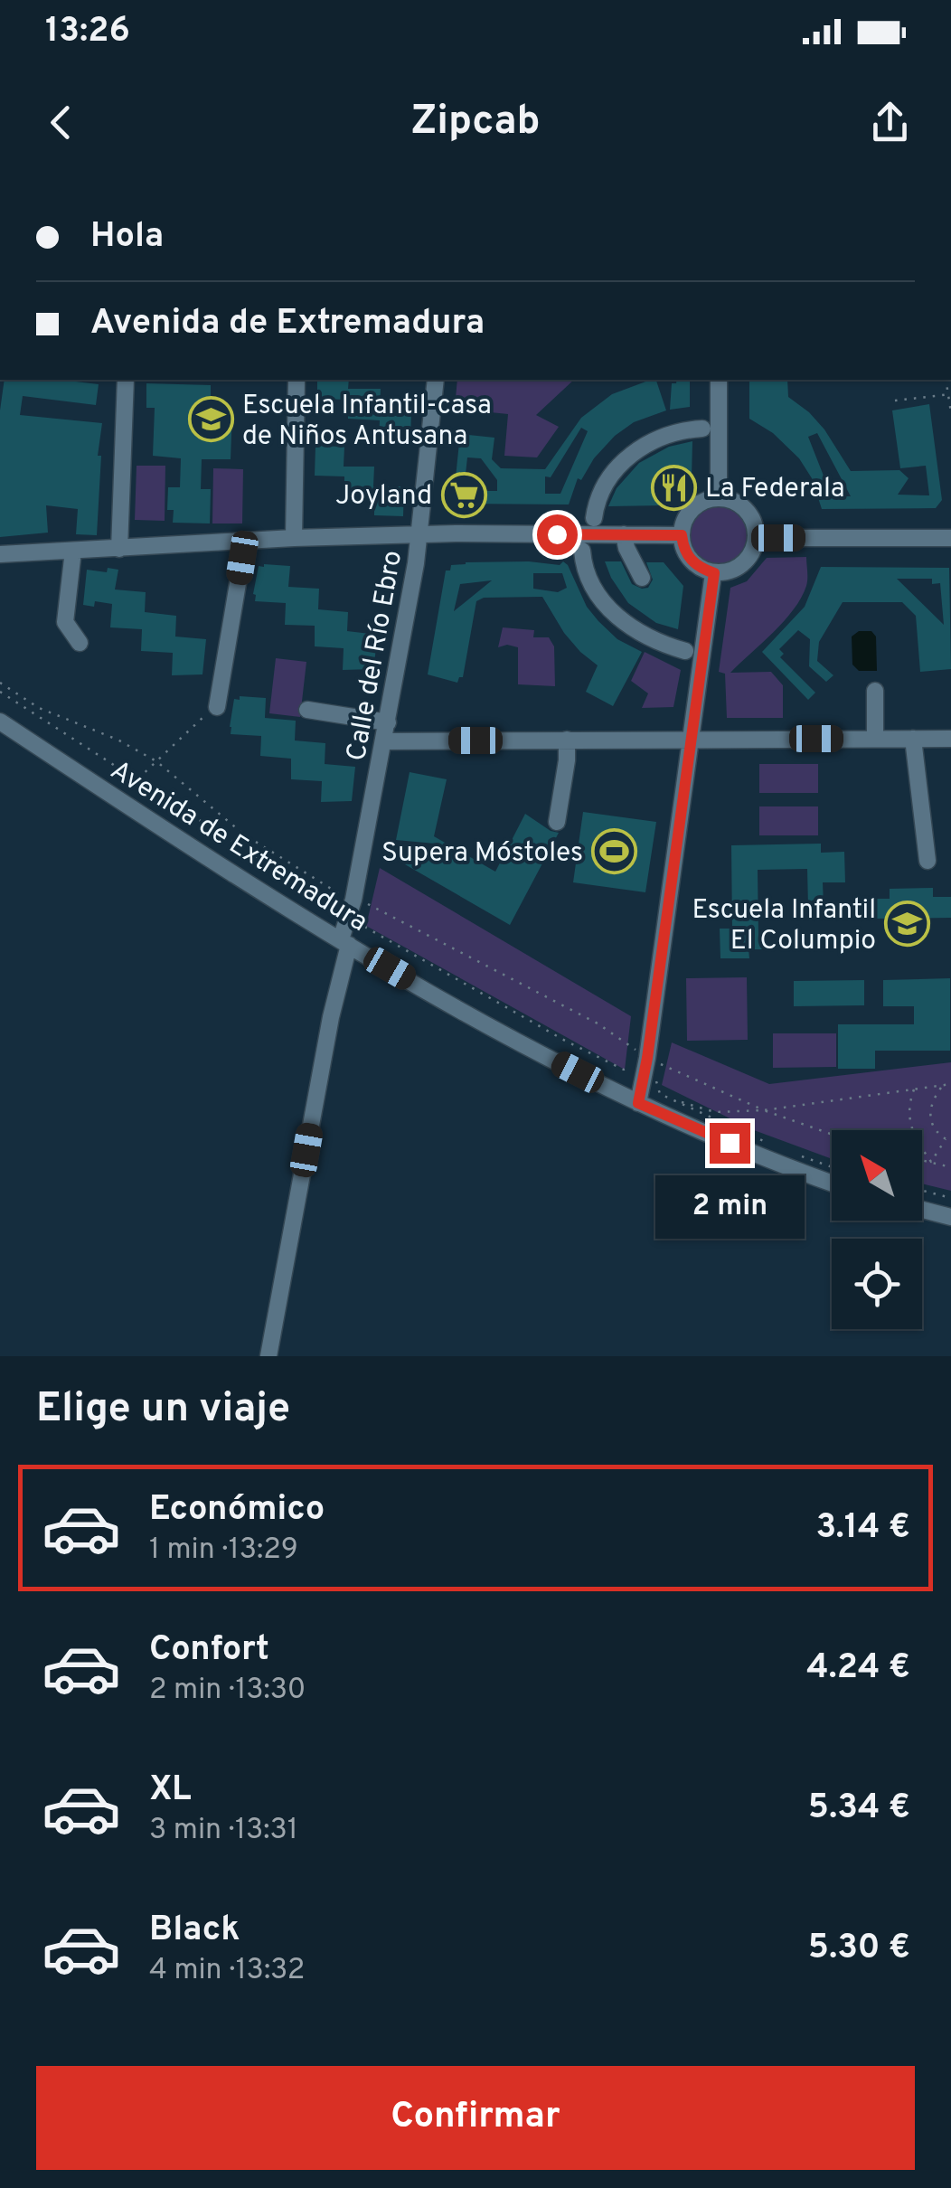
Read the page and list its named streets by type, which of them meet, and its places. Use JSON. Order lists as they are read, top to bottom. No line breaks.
{"streets":{"street":["Calle del Río Ebro","Avenida de Extremadura"]},"crossings":[["Calle del Río Ebro","Avenida de Extremadura"]],"places":{"school or university":["Escuela Infantil-casa de Niños Antusana","Escuela Infantil El Columpio"],"restaurant":["La Federala"],"supermarket":["Joyland"],"sports":["Supera Móstoles"]},"north":"top left","page":{"status":"13:26","header":"Zipcab","banner":["Hola","Avenida de Extremadura"],"bubble":"2 min","heading":"Elige un viaje","list":[{"name":"Económico","note":"1 min · 13:29","value":"3.14 €"},{"name":"Confort","note":"2 min · 13:30","value":"4.24 €"},{"name":"XL","note":"3 min · 13:31","value":"5.34 €"},{"name":"Black","note":"4 min · 13:32","value":"5.30 €"}],"buttons":"Confirmar"}}
